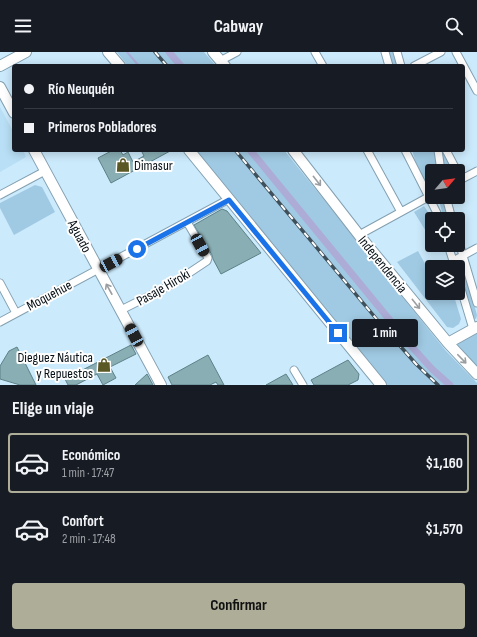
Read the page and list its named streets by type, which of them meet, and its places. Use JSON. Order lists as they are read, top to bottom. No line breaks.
{"streets":{"street":["Aguado","Independencia","Pasaje Hiroki","Moquehue"]},"crossings":[["Aguado","Pasaje Hiroki"],["Aguado","Moquehue"],["Pasaje Hiroki","Moquehue"]],"places":{"shop":["Dimasur","Dieguez Náutica y Repuestos"]},"north":"top right","page":{"header":"Cabway","banner":["Río Neuquén","Primeros Pobladores"],"bubble":"1 min","heading":"Elige un viaje","list":[{"name":"Económico","note":"1 min · 17:47","value":"$1,160"},{"name":"Confort","note":"2 min · 17:48","value":"$1,570"}],"buttons":"Confirmar"}}
